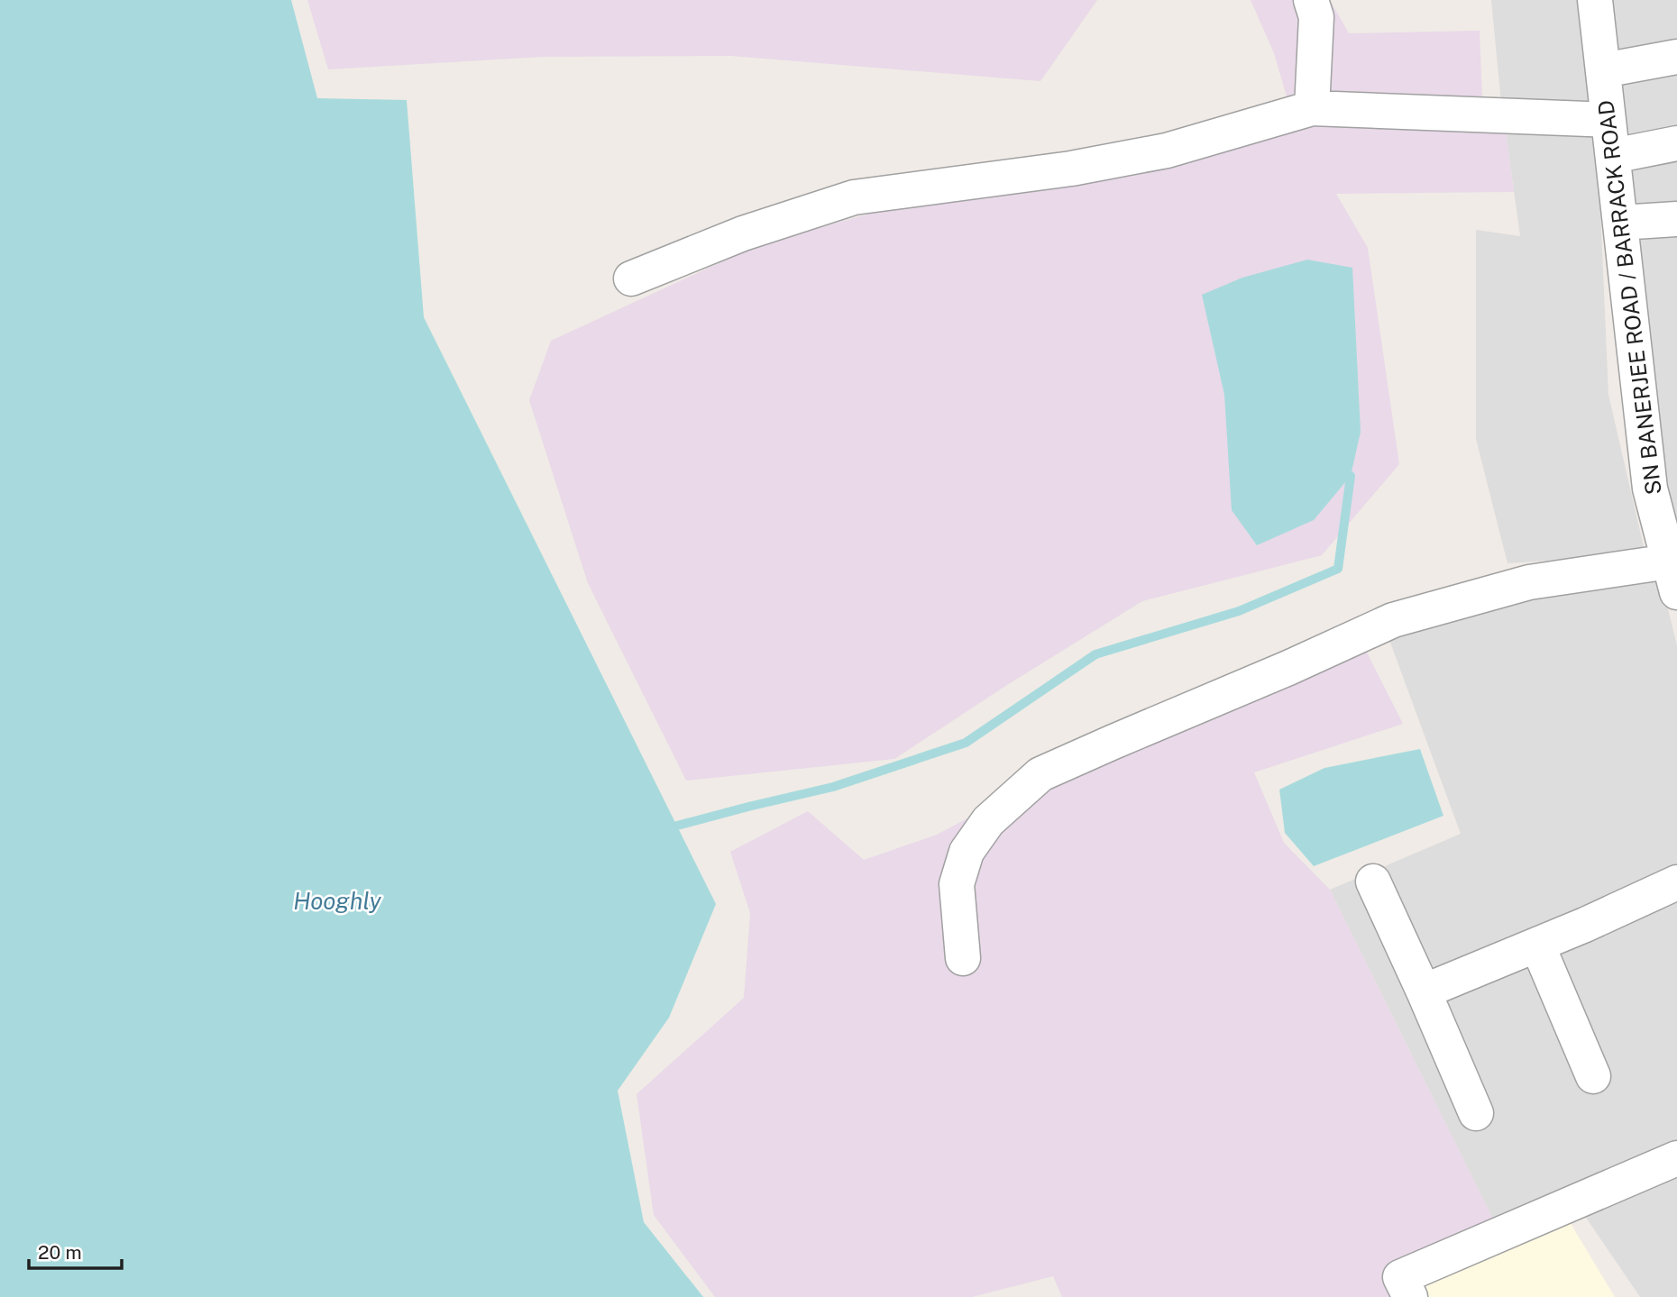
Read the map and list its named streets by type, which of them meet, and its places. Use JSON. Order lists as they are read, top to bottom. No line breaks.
{"streets":{"street":["SN BANERJEE ROAD / BARRACK ROAD"]},"water":["Hooghly"],"scale_bar":"20 m"}
